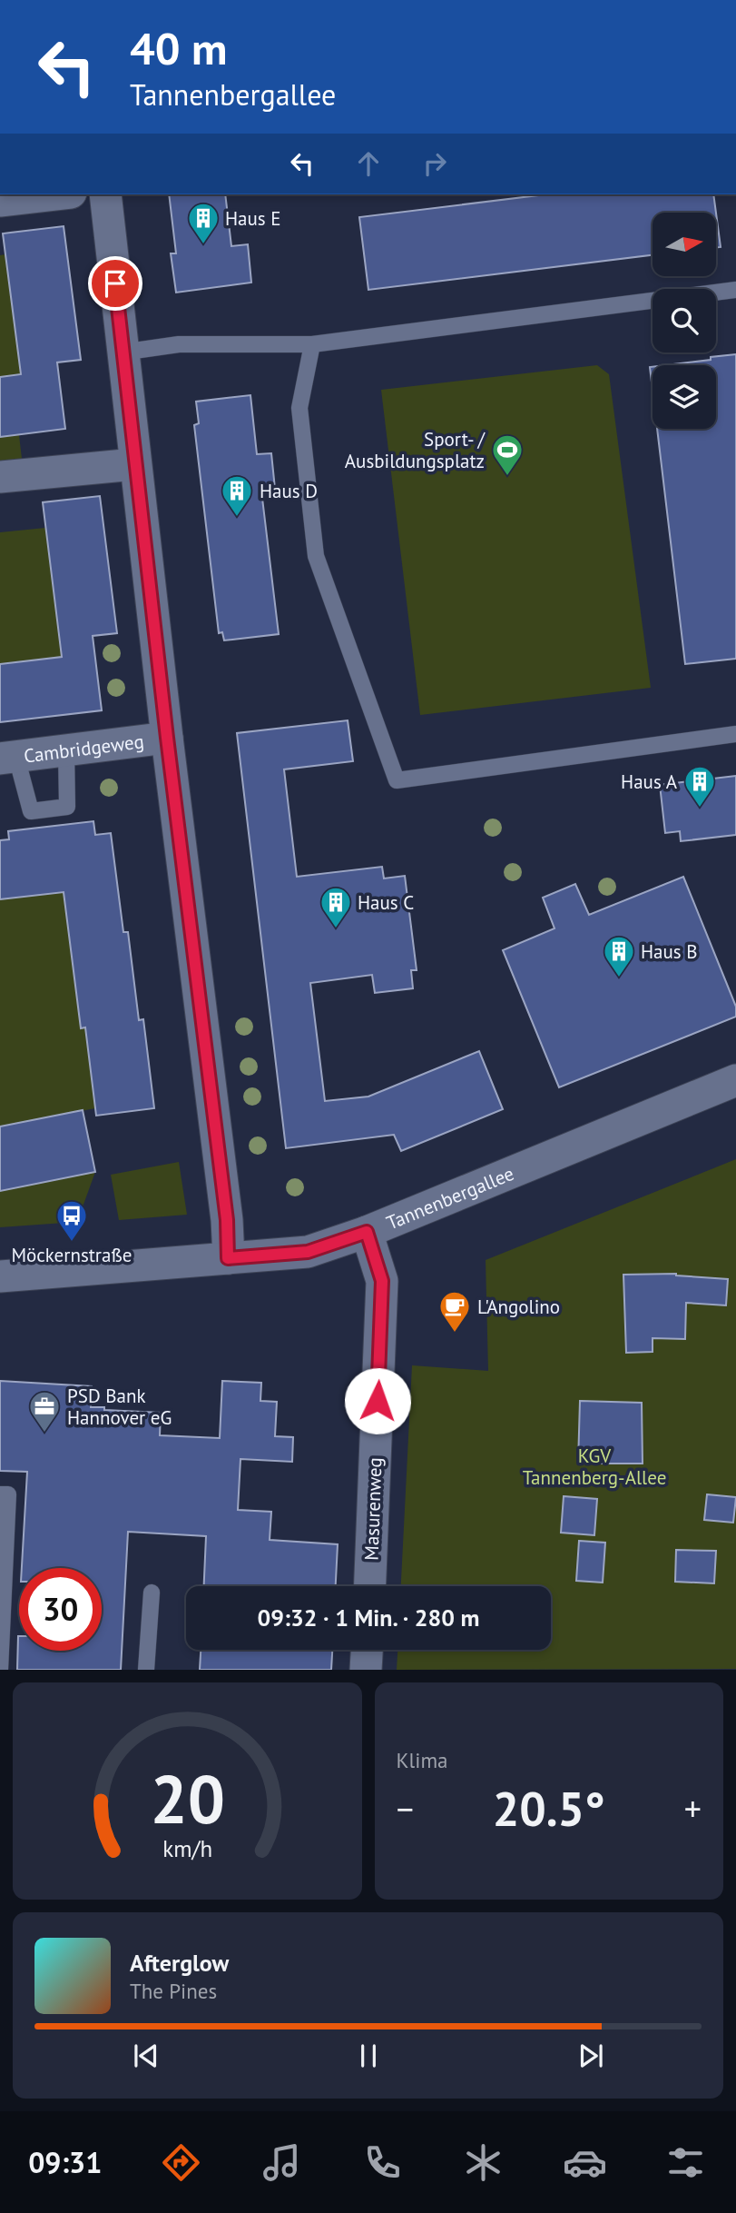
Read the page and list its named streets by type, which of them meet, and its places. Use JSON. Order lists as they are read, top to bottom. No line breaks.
{"streets":{"street":["Cambridgeweg","Tannenbergallee","Masurenweg"]},"crossings":[["Tannenbergallee","Masurenweg"]],"parks":["KGV Tannenberg-Allee"],"places":{"building":["Haus E","Haus D","Haus A","Haus C","Haus B"],"sports":["Sport- / Ausbildungsplatz"],"bus stop":["Möckernstraße"],"cafe":["L'Angolino"],"office":["PSD Bank Hannover eG"]},"north":"right","page":{"turn":["40 m","Tannenbergallee"],"limit":"30","trip":"09:32 · 1 Min. · 280 m","tile":"Klima","heat":["−","20.5°","+"],"song":["Afterglow","The Pines"],"tabs":"09:31","gauge":["20","km/h"]}}
